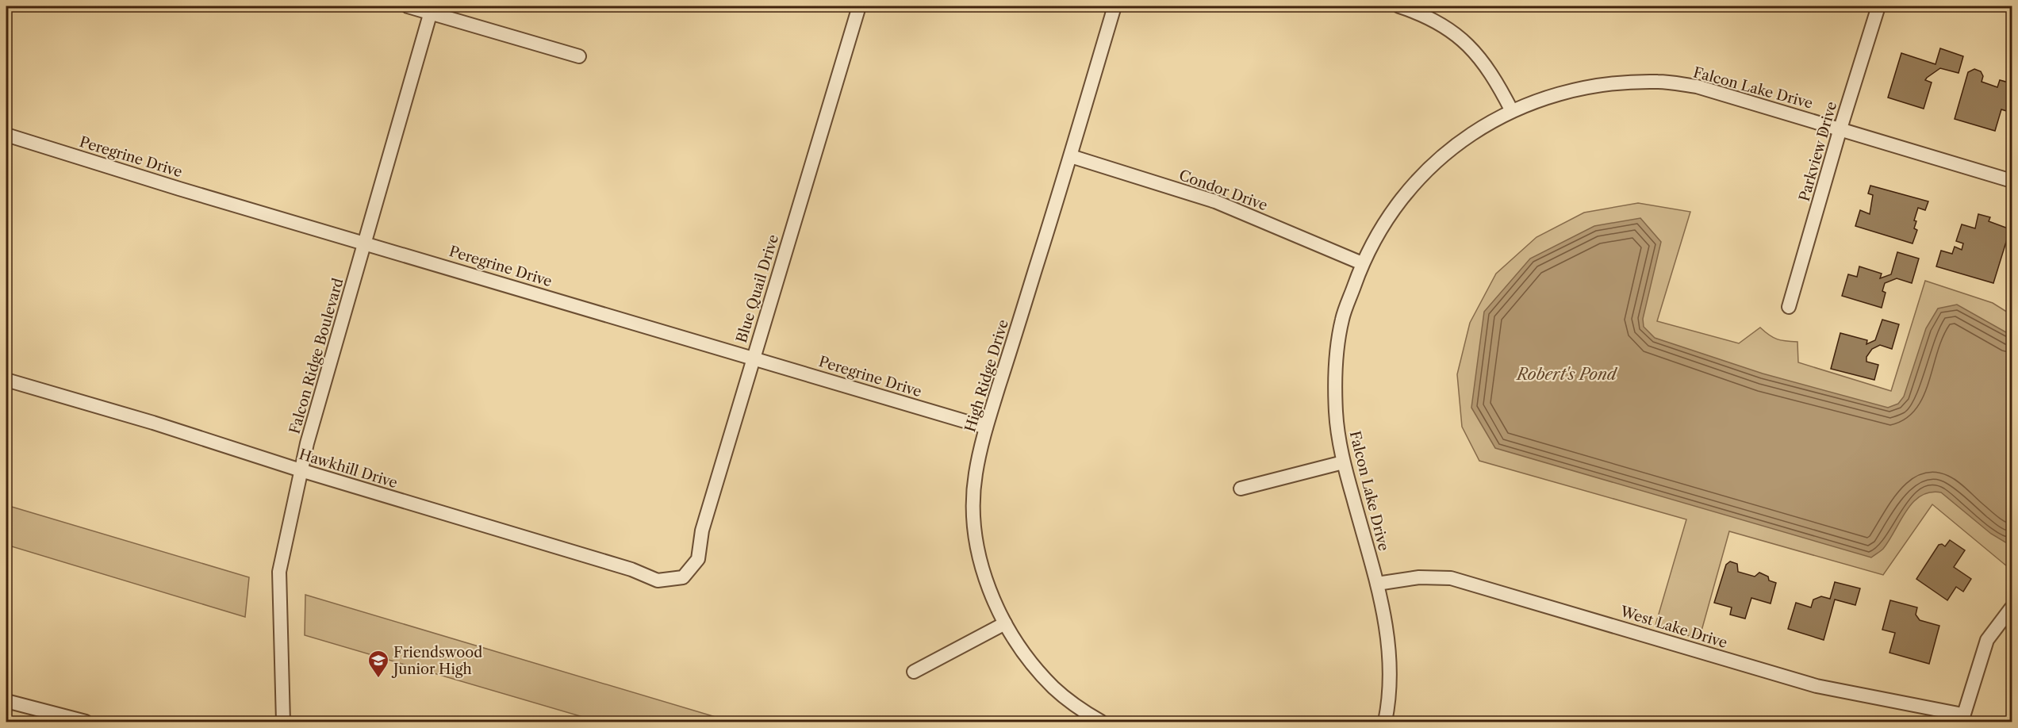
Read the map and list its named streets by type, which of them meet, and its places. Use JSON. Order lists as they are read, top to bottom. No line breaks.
{"streets":{"street":["Falcon Lake Drive","Parkview Drive","Peregrine Drive","Condor Drive","Blue Quail Drive","Falcon Ridge Boulevard","High Ridge Drive","Hawkhill Drive","West Lake Drive"]},"crossings":[["Falcon Lake Drive","Parkview Drive"],["Falcon Lake Drive","Condor Drive"],["Falcon Lake Drive","West Lake Drive"],["Peregrine Drive","Blue Quail Drive"],["Peregrine Drive","Falcon Ridge Boulevard"],["Peregrine Drive","High Ridge Drive"],["Condor Drive","High Ridge Drive"],["Blue Quail Drive","Hawkhill Drive"],["Falcon Ridge Boulevard","Hawkhill Drive"]],"water":["Robert's Pond"],"places":{"school or university":["Friendswood Junior High"]}}
